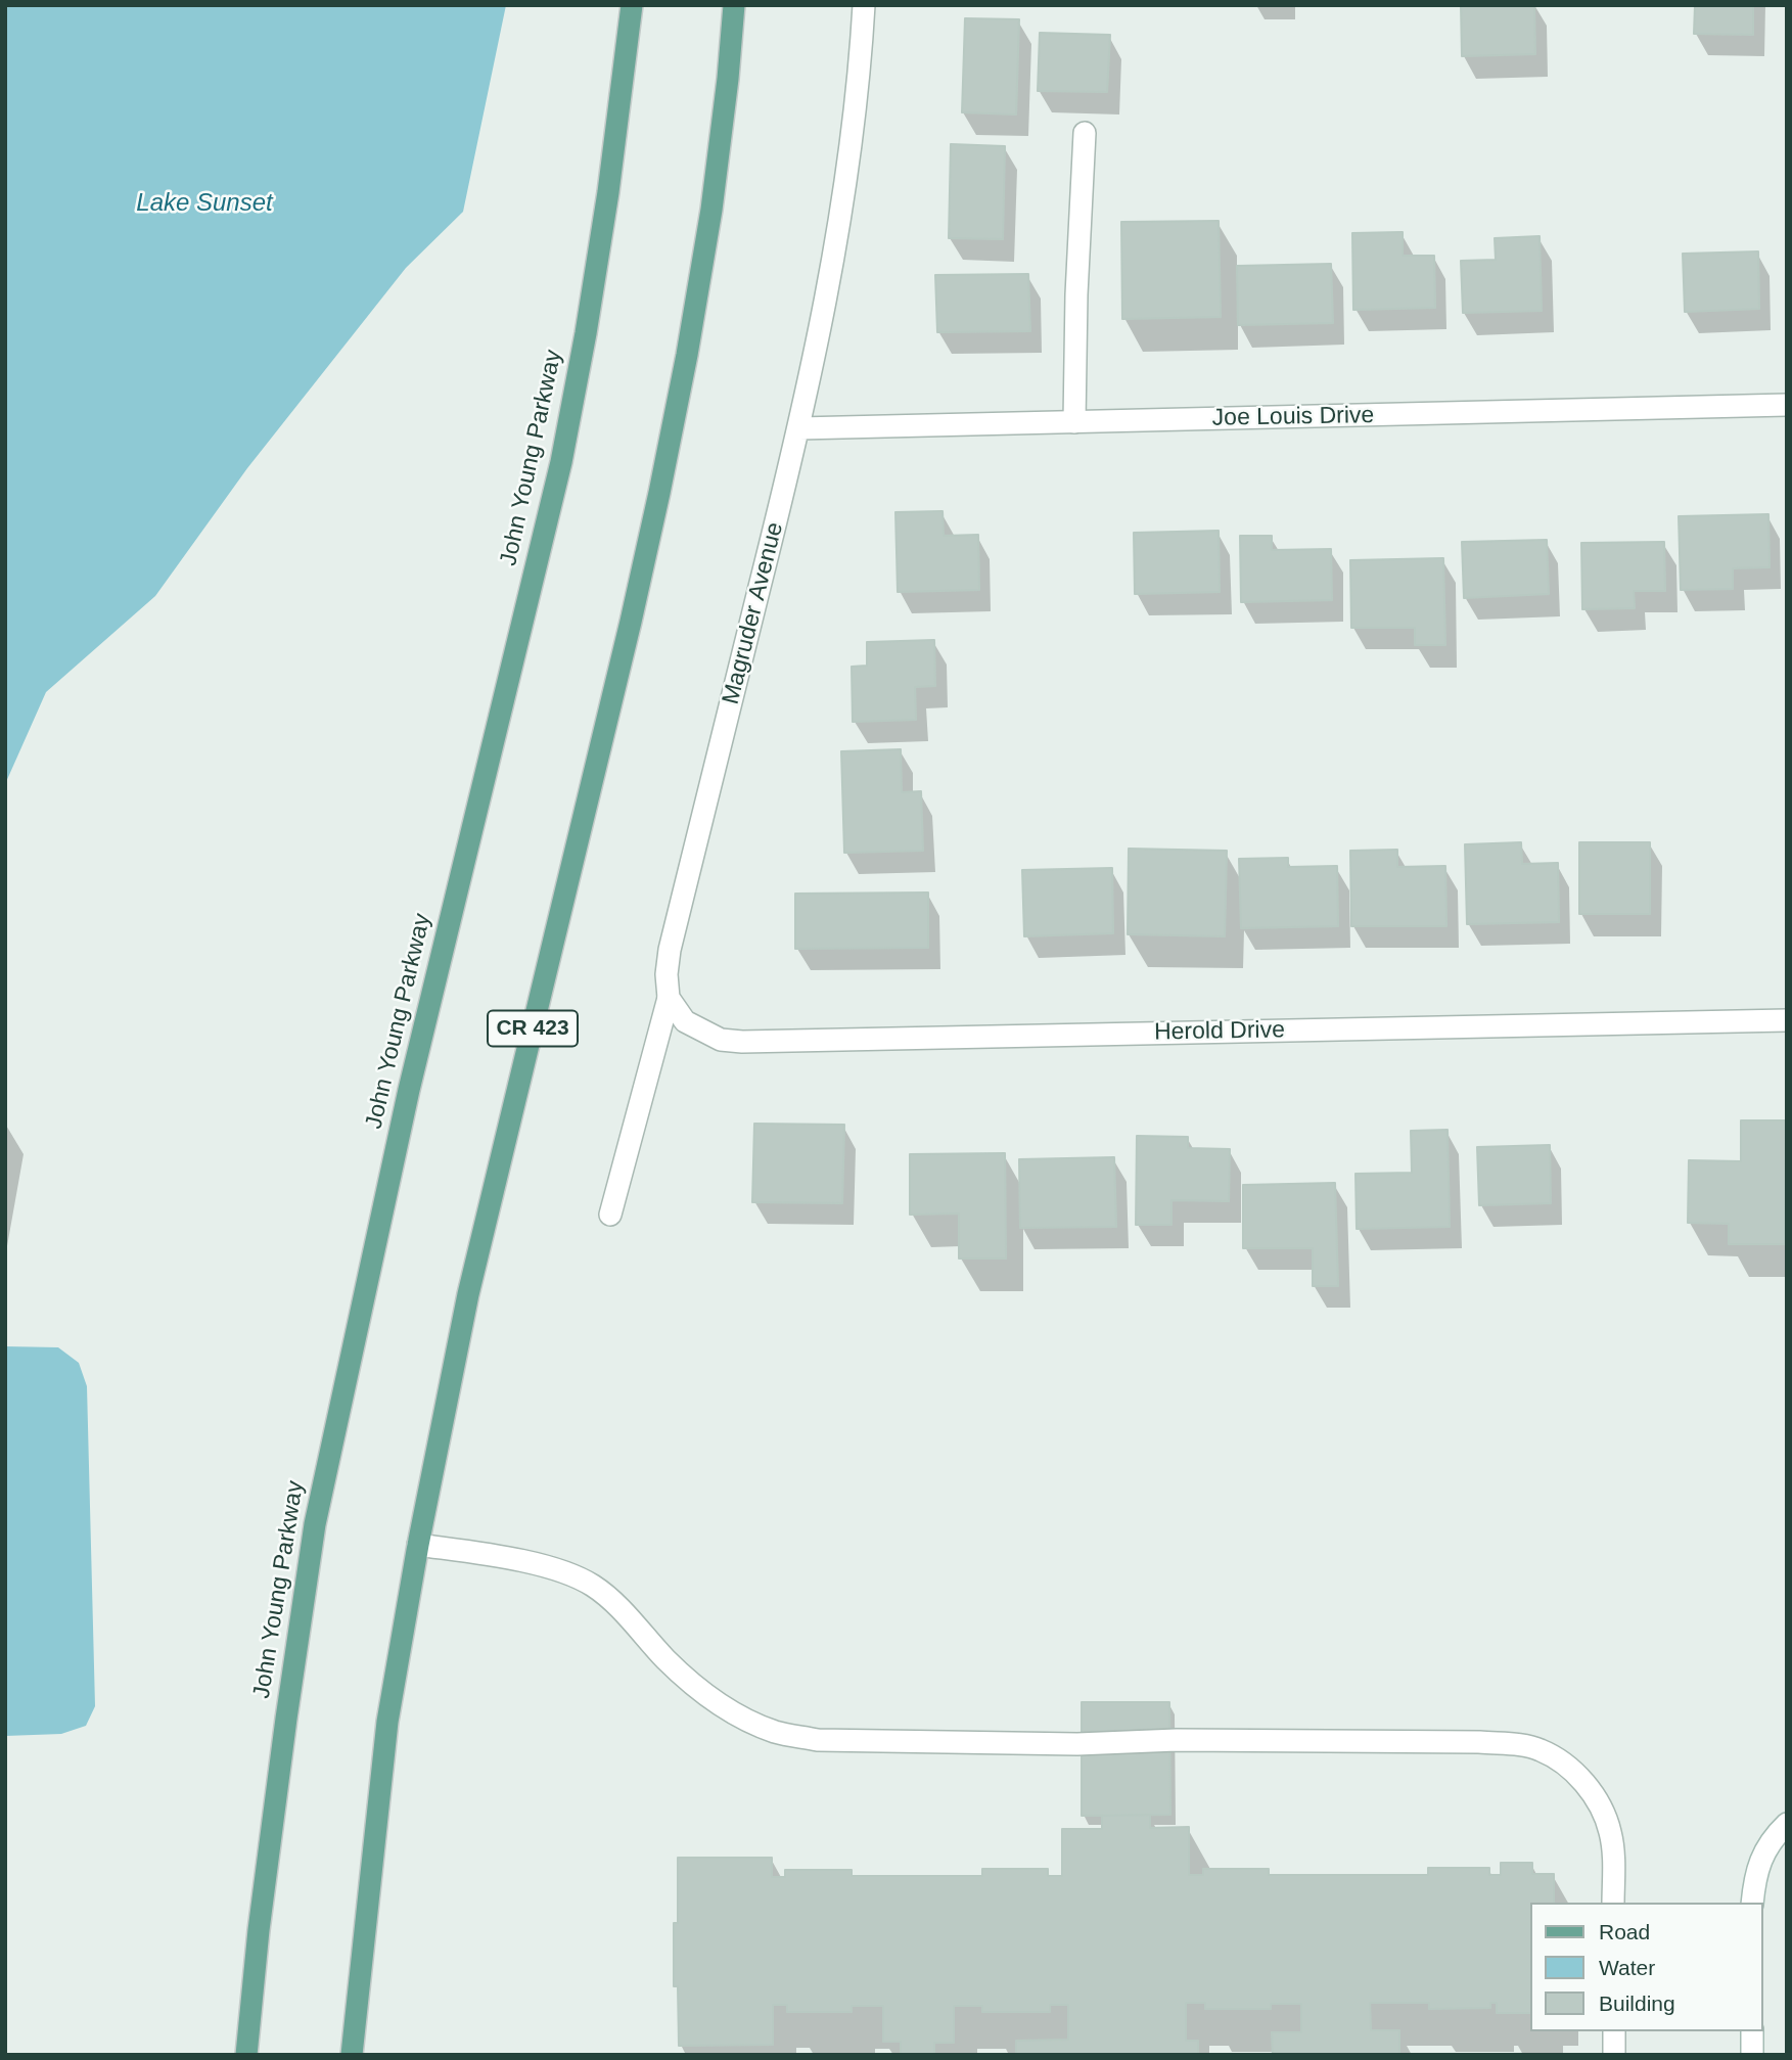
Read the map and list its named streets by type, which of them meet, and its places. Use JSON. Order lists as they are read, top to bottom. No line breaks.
{"streets":{"main road":["John Young Parkway","CR 423"],"street":["Joe Louis Drive","Magruder Avenue","Herold Drive"]},"crossings":[["Joe Louis Drive","Magruder Avenue"],["Magruder Avenue","Herold Drive"]],"water":["Lake Sunset"],"legend":["Road","Water","Building"]}
